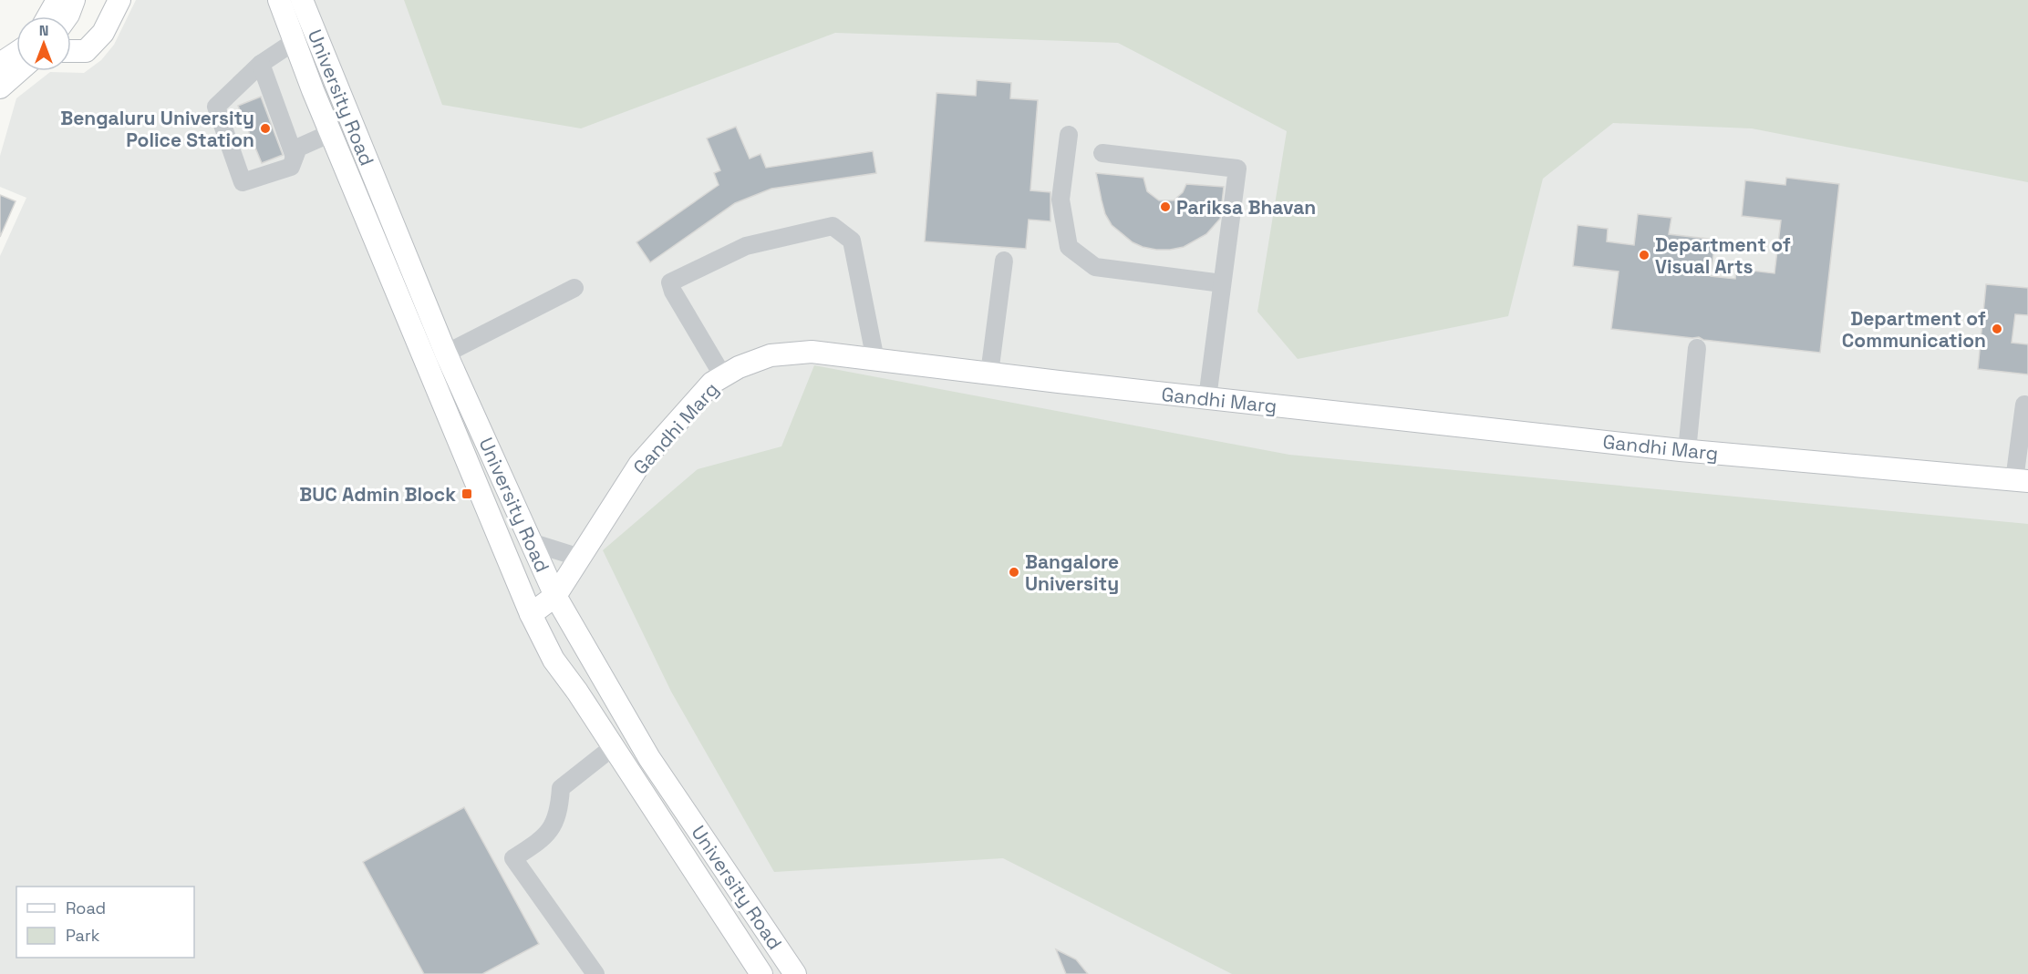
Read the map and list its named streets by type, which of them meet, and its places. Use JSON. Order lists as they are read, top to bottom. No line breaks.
{"streets":{"main road":["University Road","Gandhi Marg"]},"crossings":[["University Road","Gandhi Marg"]],"places":{"other":["Bengaluru University Police Station","Pariksa Bhavan","Department of Visual Arts","Department of Communication","Bangalore University"],"transit":["BUC Admin Block"]},"legend":["Road","Park"],"north":"top"}
